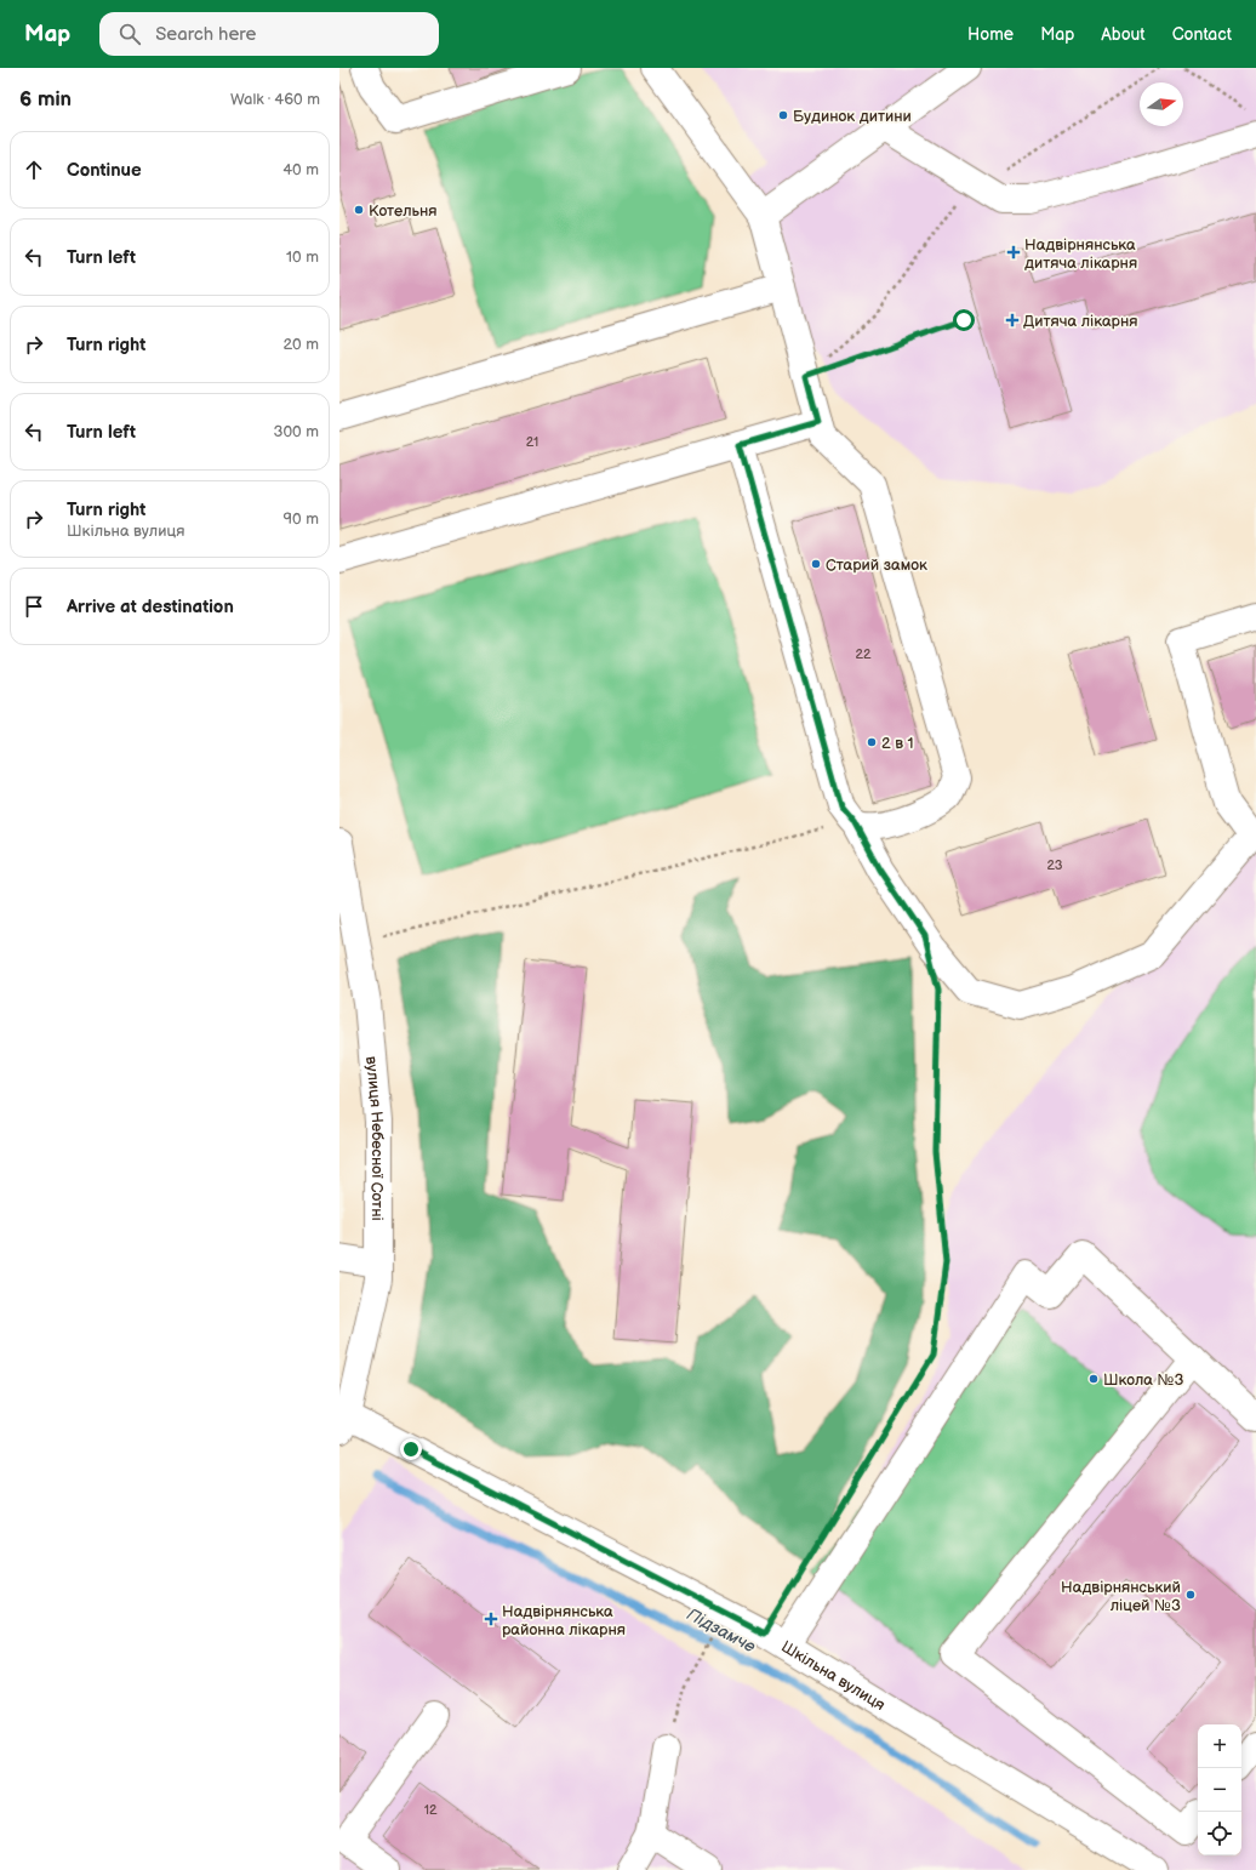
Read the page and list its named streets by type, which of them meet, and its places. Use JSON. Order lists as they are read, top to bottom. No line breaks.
{"streets":{"street":["вулиця Небесної Сотні","Шкільна вулиця"]},"crossings":[["вулиця Небесної Сотні","Шкільна вулиця"]],"water":["Підзамче"],"places":{"other":["Будинок дитини","Котельня","Старий замок","2 в 1","Школа №3","Надвірнянський ліцей №3"],"health":["Надвірнянська дитяча лікарня","Дитяча лікарня","Надвірнянська районна лікарня"]},"house_numbers":["21","22","23","12"],"north":"right","page":{"header":"Map","search":"Search here","nav":["Home","Map","About","Contact"],"heading":["6 min","Walk · 460 m"],"list":[["Continue","40 m"],["Turn left","10 m"],["Turn right","20 m"],["Turn left","300 m"],["Turn right","Шкільна вулиця","90 m"],"Arrive at destination"],"map_buttons":["+","−"]}}
